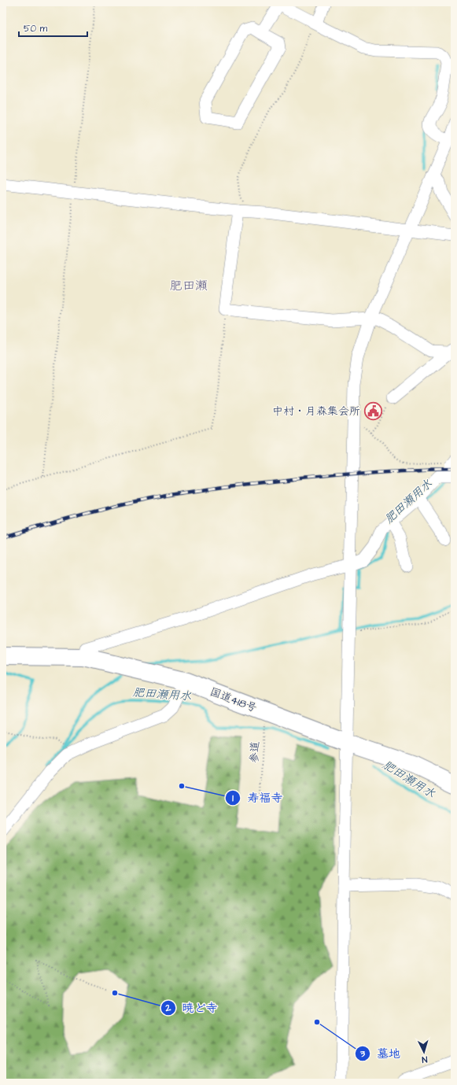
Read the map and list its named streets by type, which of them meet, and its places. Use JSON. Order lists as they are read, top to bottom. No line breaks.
{"streets":{"highway":["国道418号"],"path":["参道"]},"crossings":[["国道418号","参道"]],"districts":["肥田瀬"],"water":["肥田瀬用水"],"places":{"public building":["中村・月森集会所"],"other":["寿福寺","暁ど寺","墓地"]},"scale_bar":"50 m","north":"bottom"}
